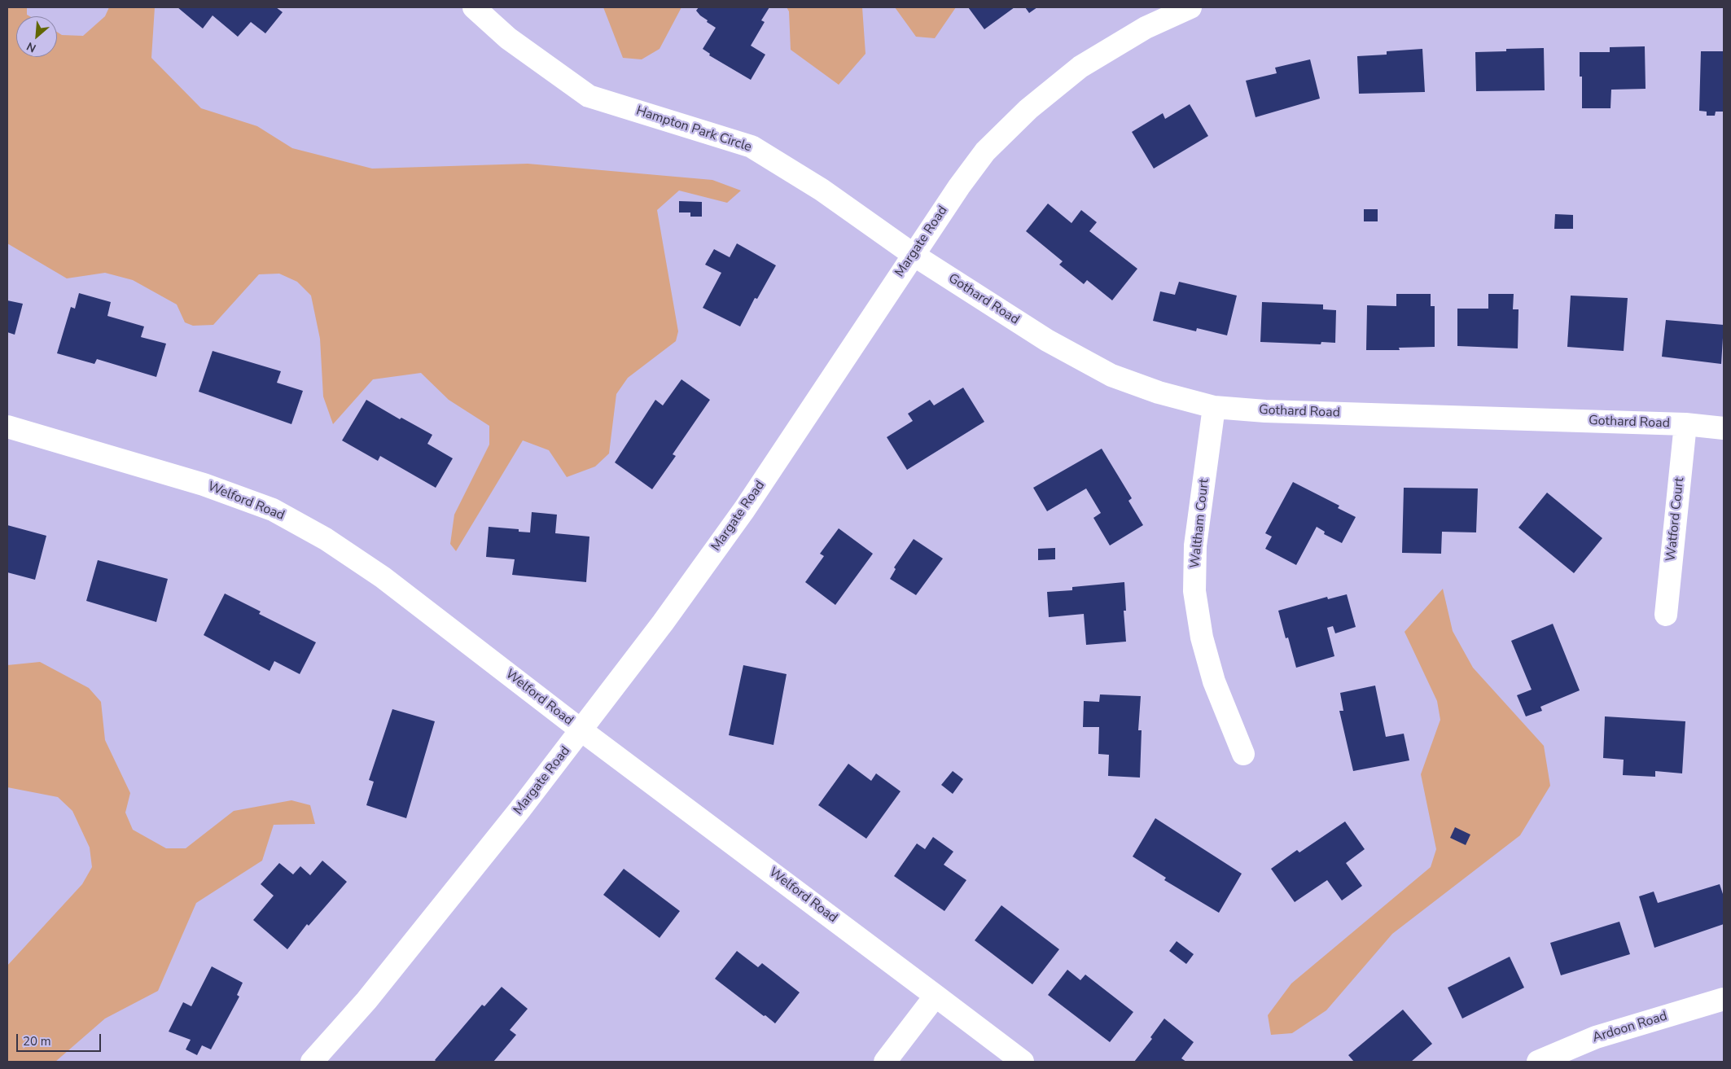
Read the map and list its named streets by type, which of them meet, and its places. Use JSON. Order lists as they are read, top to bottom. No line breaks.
{"streets":{"street":["Hampton Park Circle","Margate Road","Gothard Road","Welford Road","Watford Court","Waltham Court","Ardoon Road"]},"crossings":[["Hampton Park Circle","Margate Road"],["Hampton Park Circle","Gothard Road"],["Margate Road","Gothard Road"],["Margate Road","Welford Road"],["Gothard Road","Watford Court"],["Gothard Road","Waltham Court"]],"scale_bar":"20 m","north":"bottom left"}
